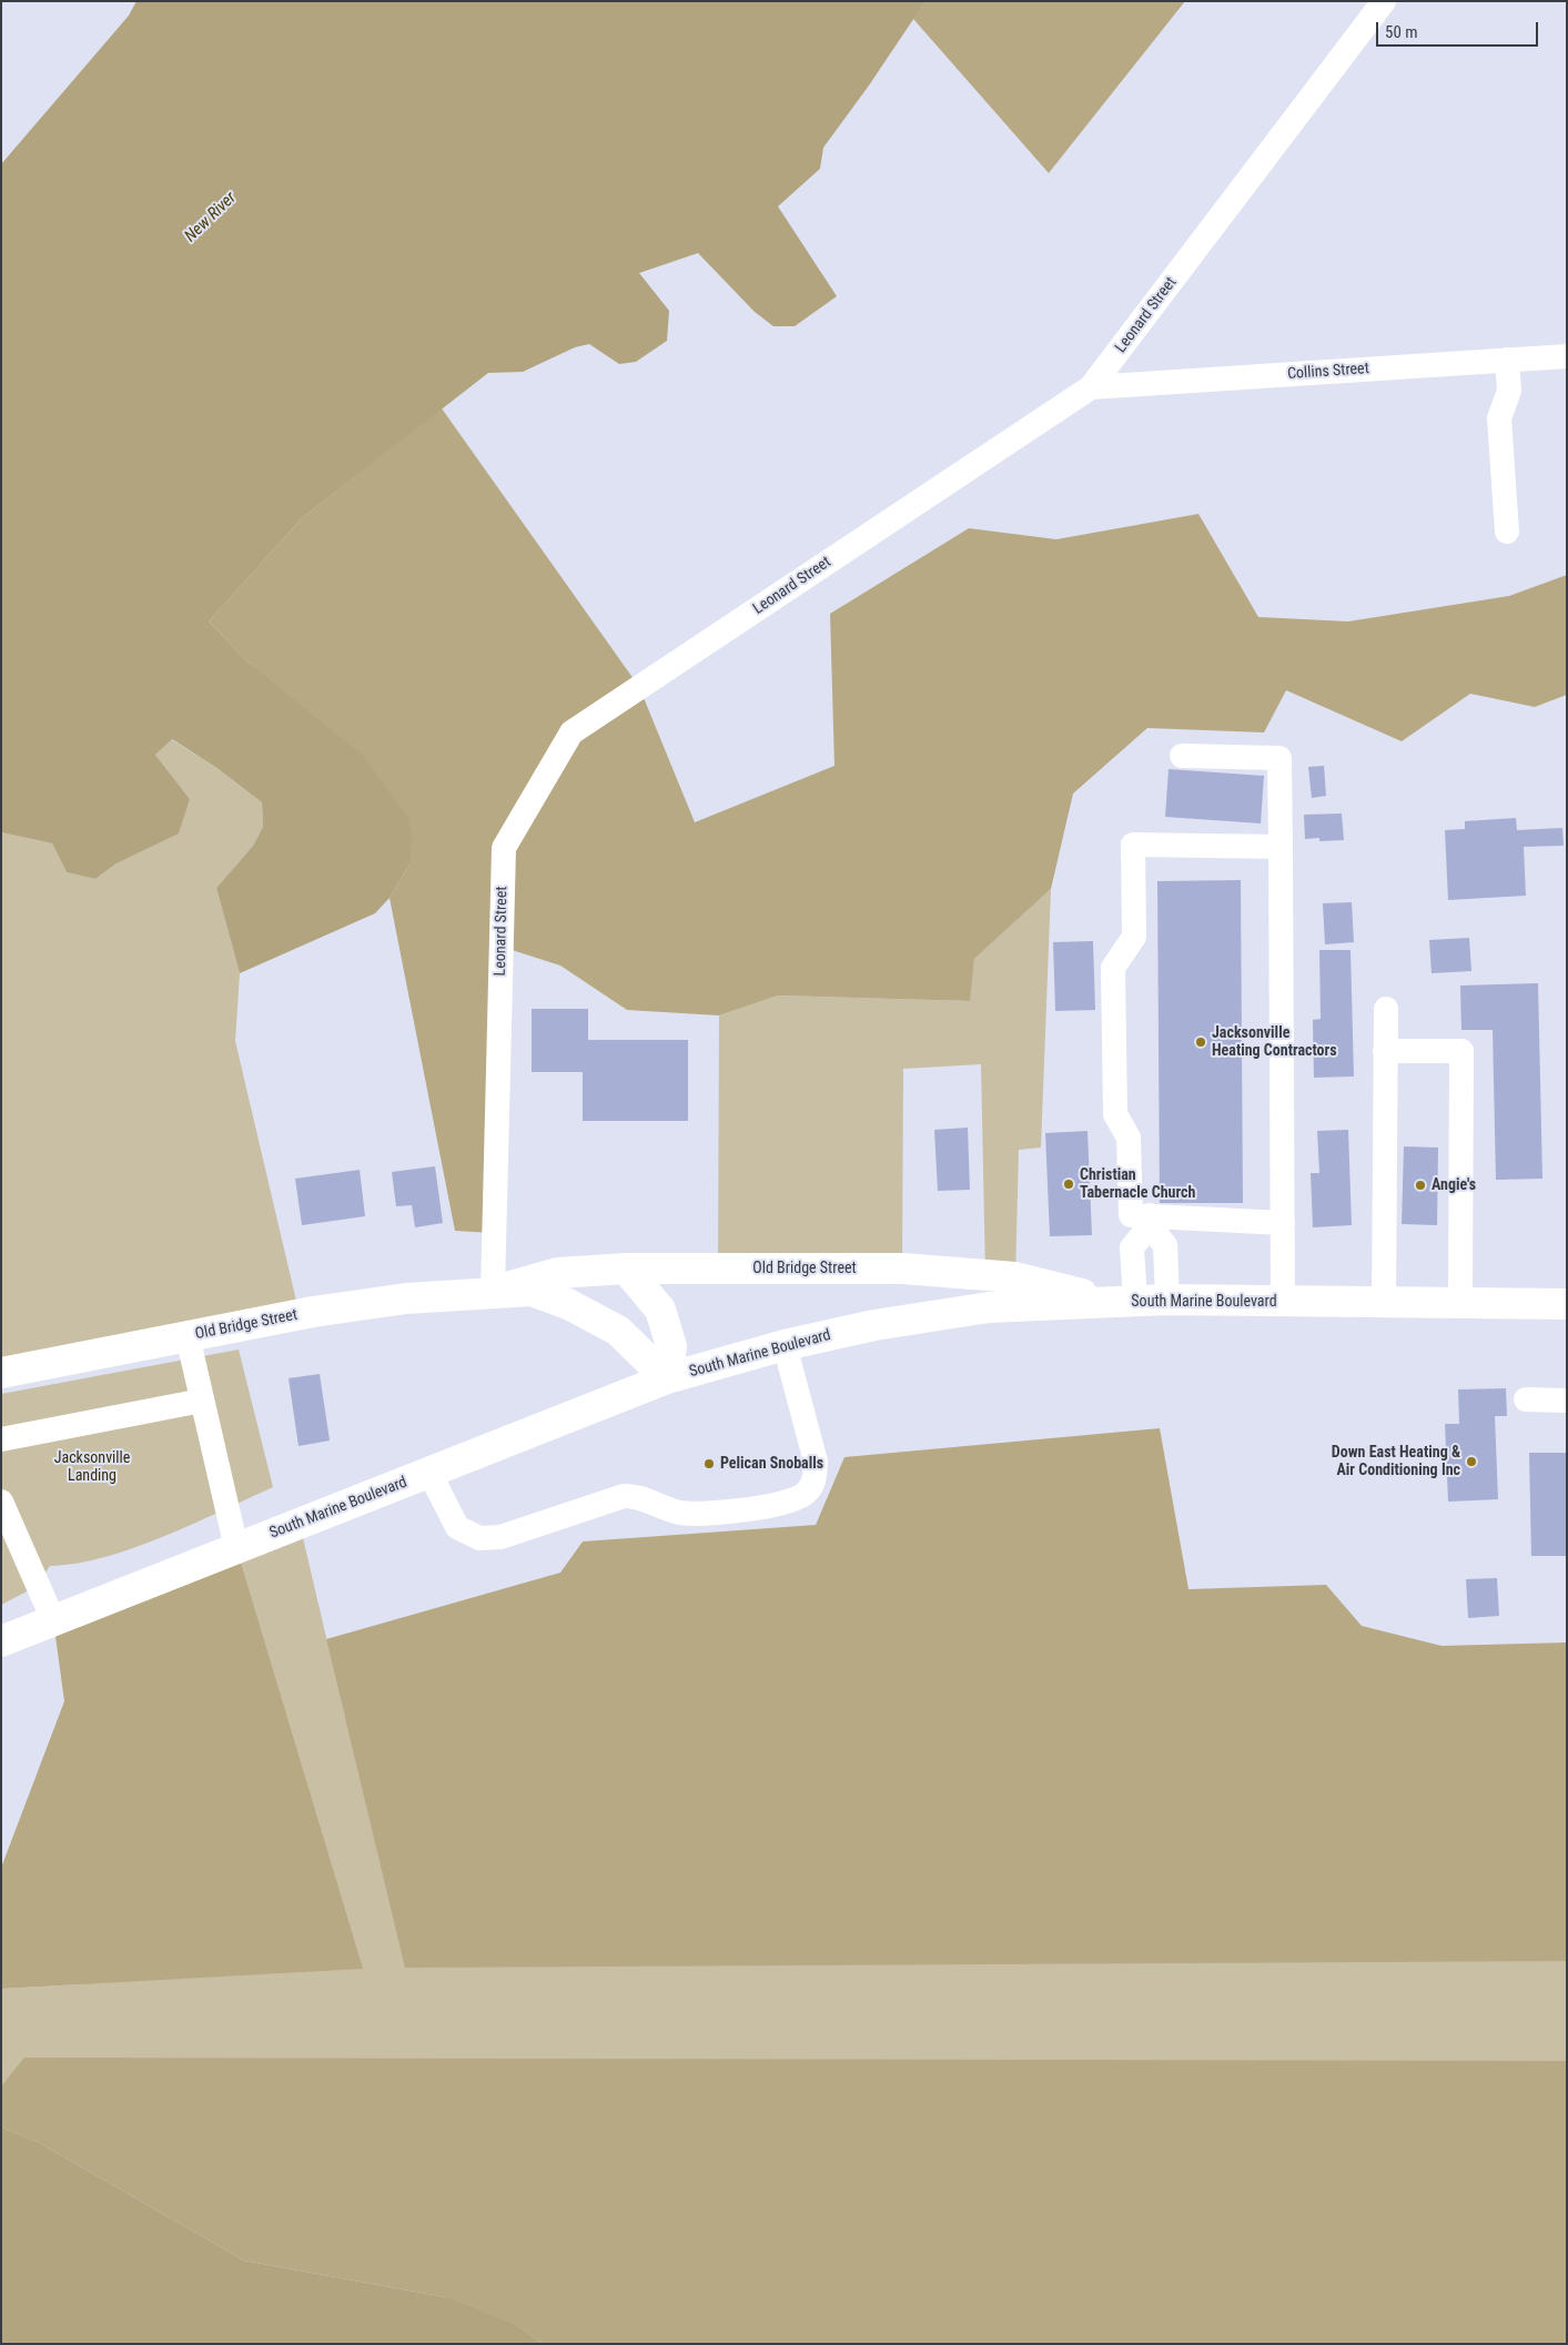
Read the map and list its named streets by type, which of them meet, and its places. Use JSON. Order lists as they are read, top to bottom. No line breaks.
{"streets":{"main road":["Old Bridge Street","South Marine Boulevard"],"street":["Leonard Street","Collins Street"]},"crossings":[["Leonard Street","Collins Street"],["Leonard Street","Old Bridge Street"],["Old Bridge Street","South Marine Boulevard"]],"water":["New River"],"parks":["Jacksonville Landing"],"places":["Jacksonville Heating Contractors","Christian Tabernacle Church","Angie's","Down East Heating & Air Conditioning Inc","Pelican Snoballs"],"scale_bar":"50 m"}
